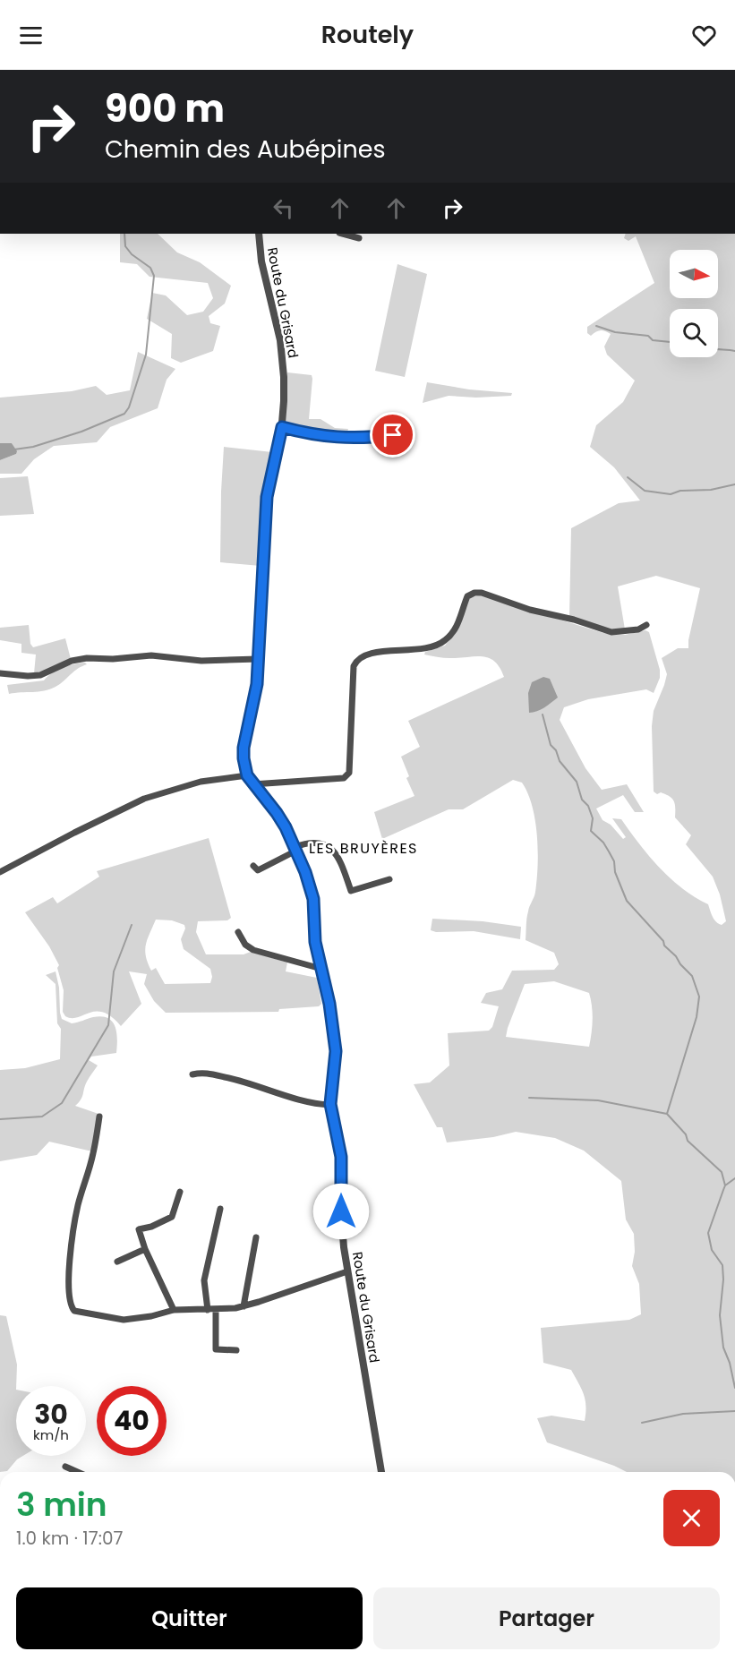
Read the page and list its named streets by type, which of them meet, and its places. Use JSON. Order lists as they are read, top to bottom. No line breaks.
{"streets":{"street":["Route du Grisard"]},"districts":["LES BRUYÈRES"],"north":"right","page":{"header":"Routely","turn":["900 m","Chemin des Aubépines"],"speed":"30 km/h","limit":"40","heading":["3 min","1.0 km · 17:07"],"buttons":["Quitter","Partager"]}}
